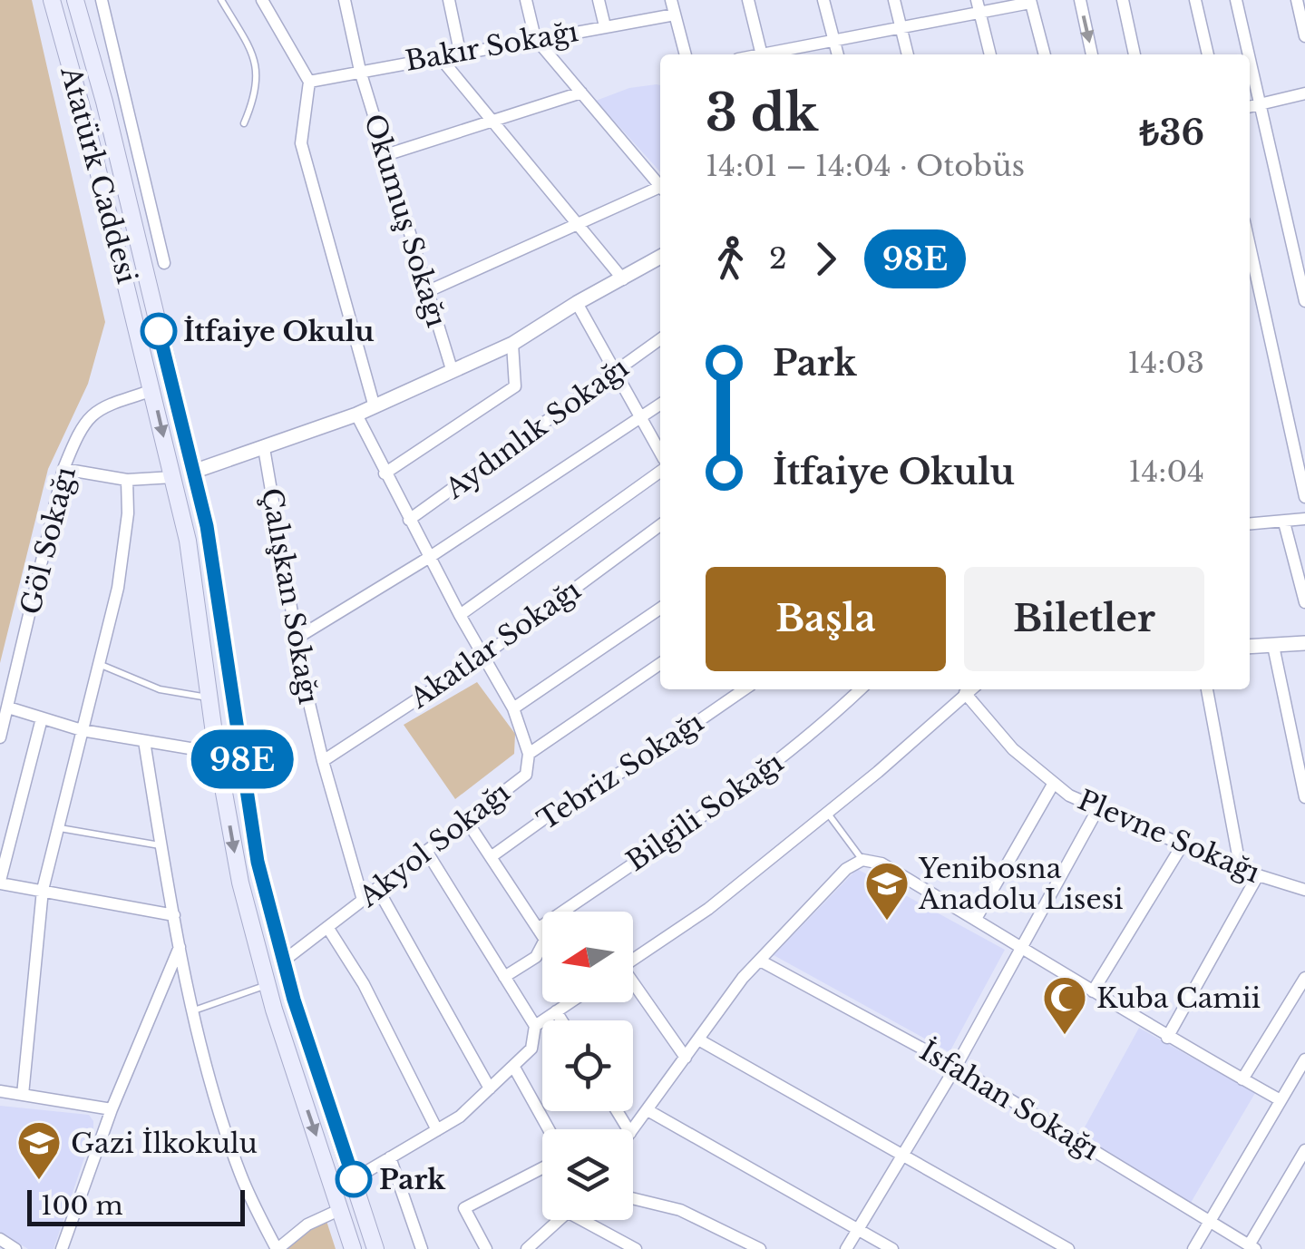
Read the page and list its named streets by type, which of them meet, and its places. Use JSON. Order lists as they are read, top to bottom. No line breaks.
{"streets":{"main road":["Atatürk Caddesi"],"street":["Bakır Sokağı","Okumuş Sokağı","Aydınlık Sokağı","Göl Sokağı","Çalışkan Sokağı","Akatlar Sokağı","Tebriz Sokağı","Bilgili Sokağı","Plevne Sokağı","Akyol Sokağı","İsfahan Sokağı"]},"crossings":[["Bakır Sokağı","Okumuş Sokağı"],["Atatürk Caddesi","Göl Sokağı"],["Çalışkan Sokağı","Akatlar Sokağı"],["Çalışkan Sokağı","Akyol Sokağı"]],"places":{"other":["İtfaiye Okulu","Park"],"school or university":["Yenibosna Anadolu Lisesi","Gazi İlkokulu"],"mosque":["Kuba Camii"]},"lines":["bus line 98E"],"scale_bar":"100 m","north":"left","page":{"on_map":"98E","heading":["3 dk","14:01 – 14:04 · Otobüs","₺36"],"legs":["2","98E"],"list":[{"name":"Park","value":"14:03"},{"name":"İtfaiye Okulu","value":"14:04"}],"buttons":["Başla","Biletler"],"scale":"100 m"}}
